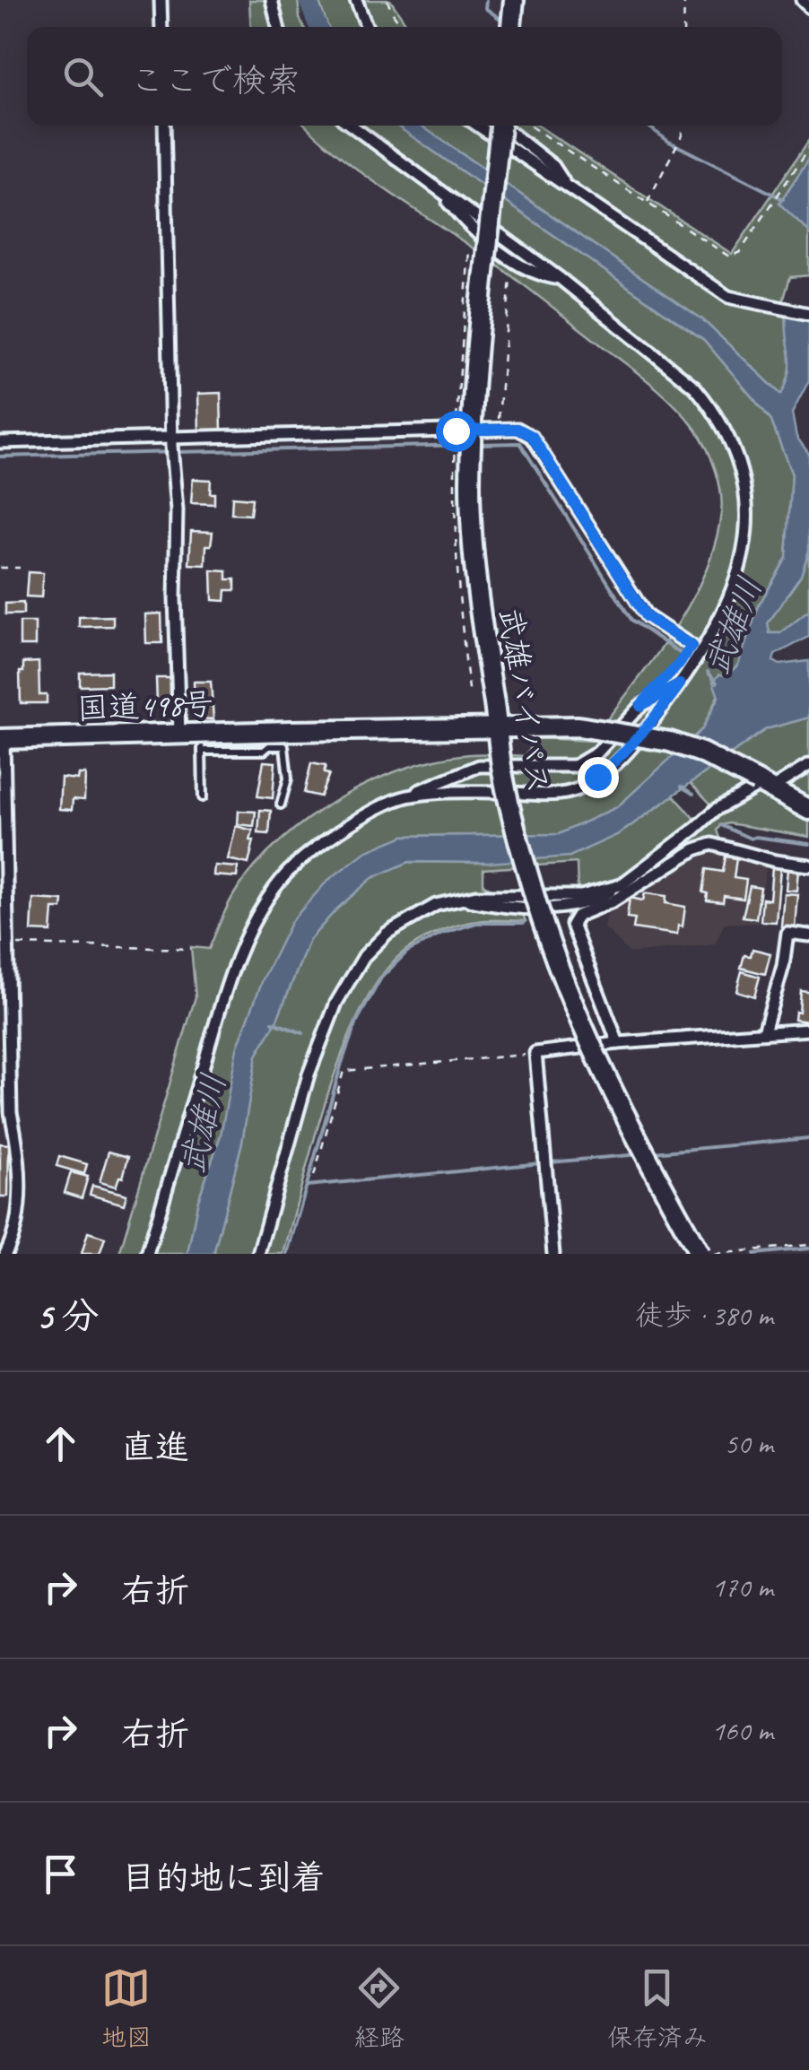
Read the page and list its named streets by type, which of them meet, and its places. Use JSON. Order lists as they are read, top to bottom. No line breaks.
{"streets":{"highway":["武雄バイパス","国道498号"]},"crossings":[["武雄バイパス","国道498号"]],"water":["武雄川"],"page":{"search":"ここで検索","heading":["5 分","徒歩 · 380 m"],"list":[["直進","50 m"],["右折","170 m"],["右折","160 m"],"目的地に到着"],"nav":["地図","経路","保存済み"]}}
